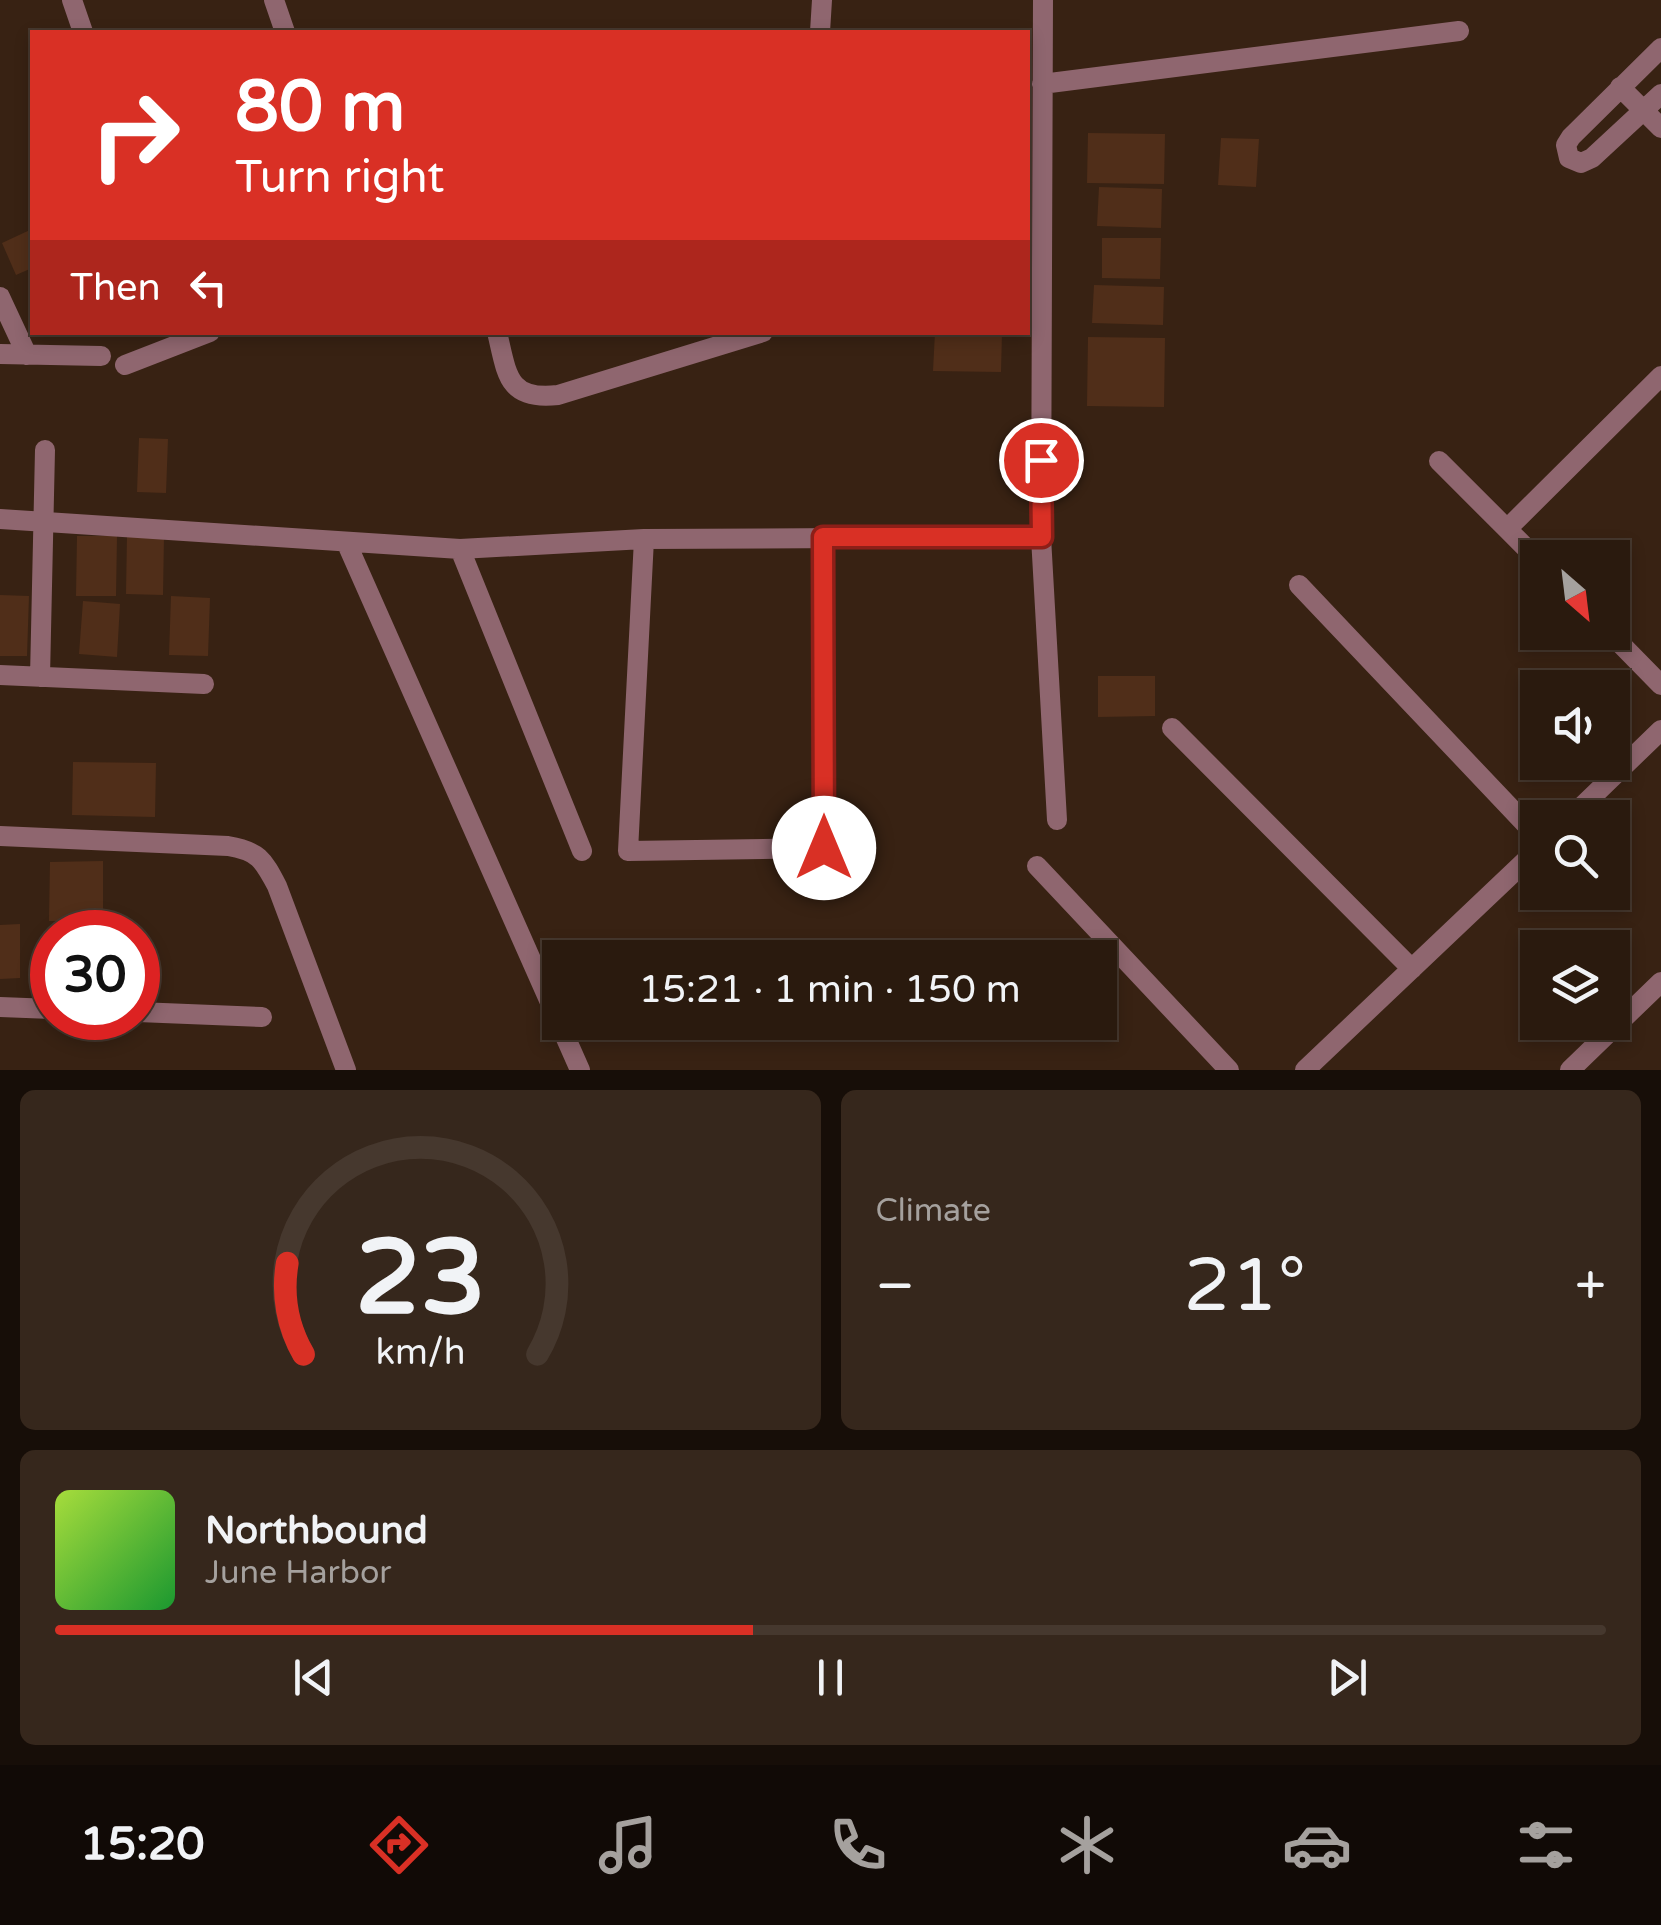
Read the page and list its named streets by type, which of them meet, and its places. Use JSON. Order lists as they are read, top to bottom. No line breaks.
{"north":"bottom right","page":{"turn":["80 m","Turn right"],"then":"Then","limit":"30","trip":"15:21 · 1 min · 150 m","tile":"Climate","heat":["−","21°","+"],"song":["Northbound","June Harbor"],"tabs":"15:20","gauge":["23","km/h"]}}
